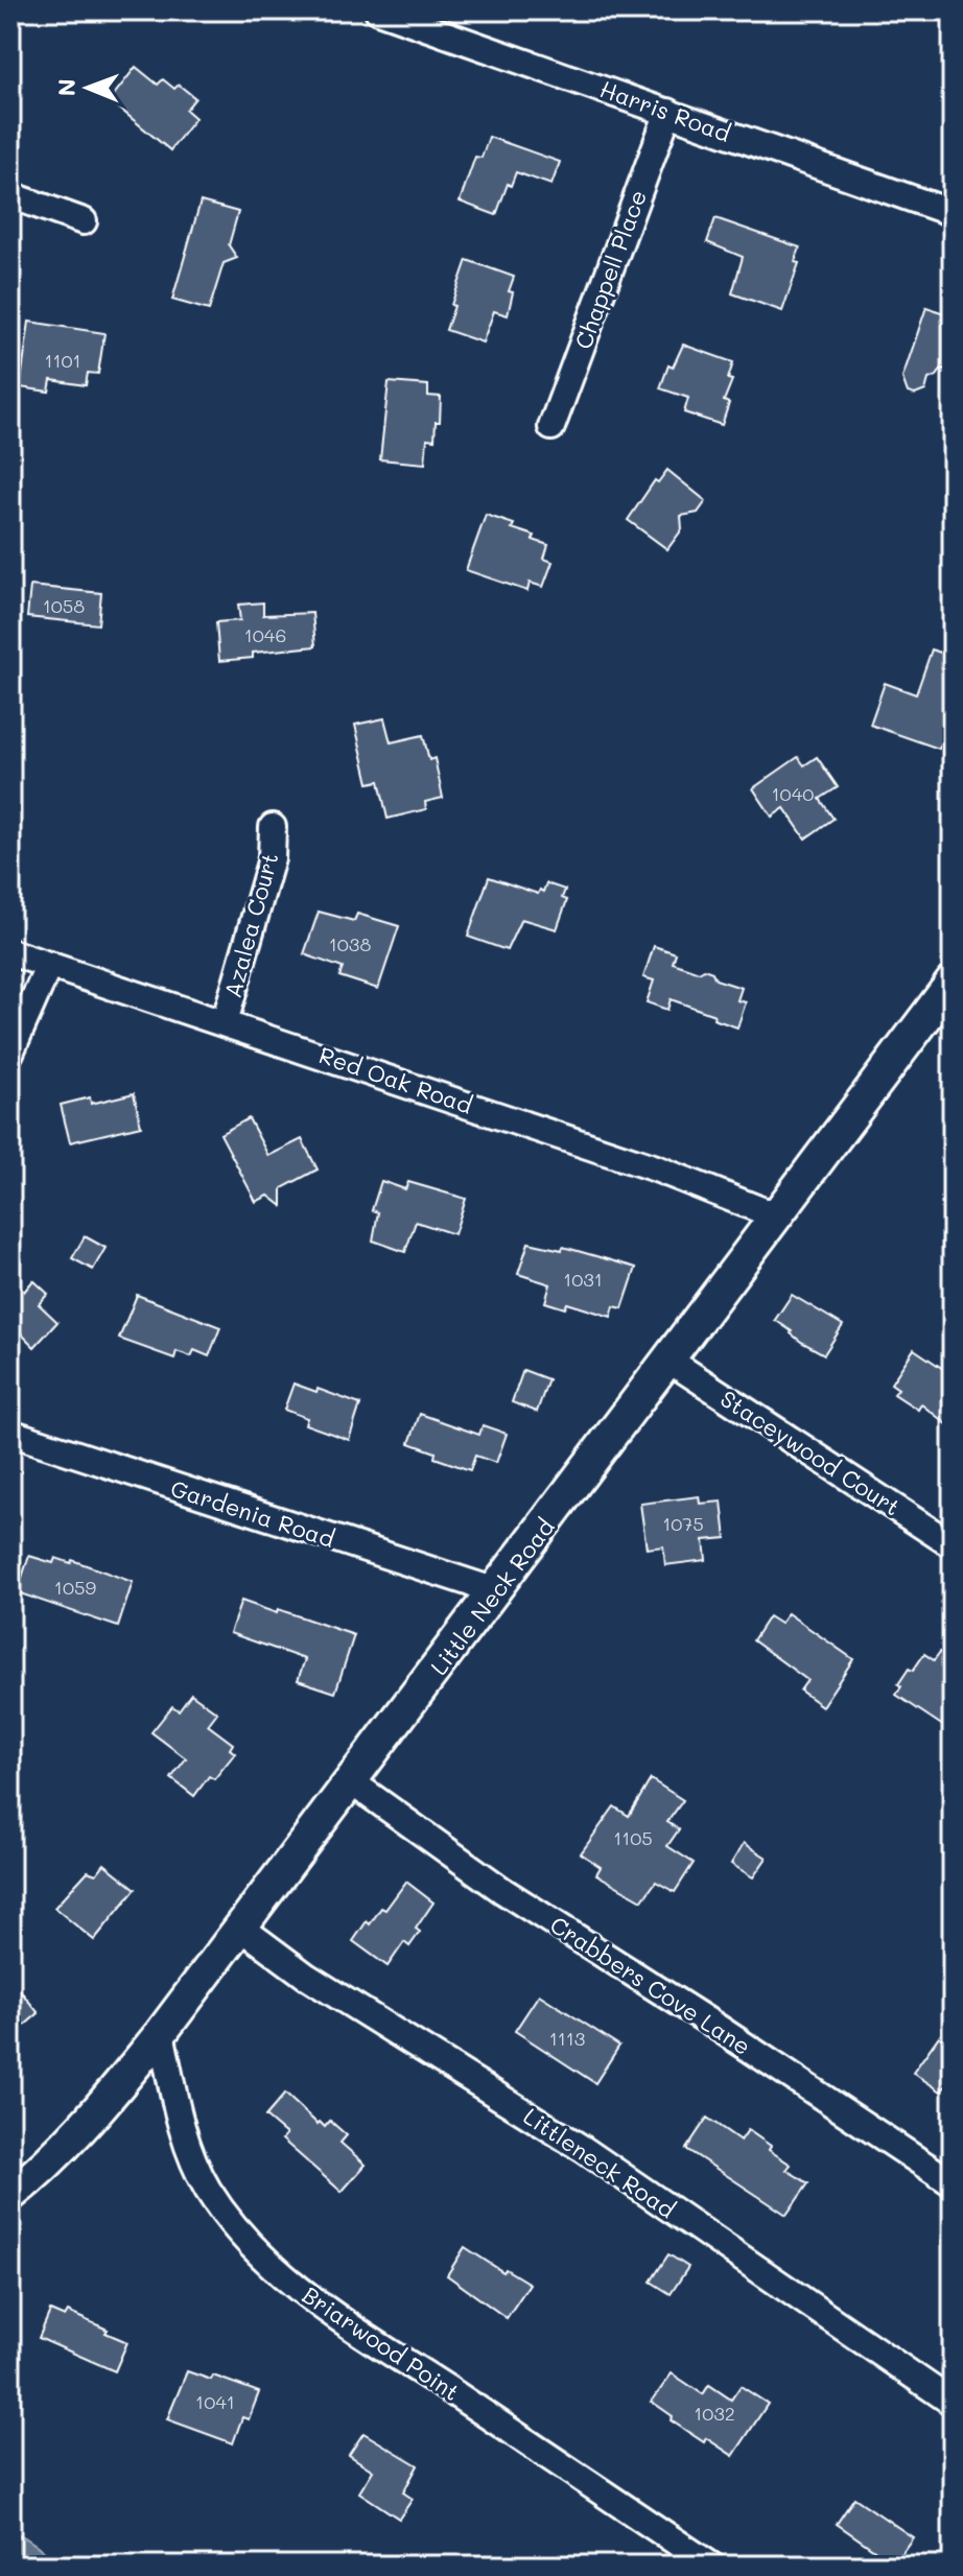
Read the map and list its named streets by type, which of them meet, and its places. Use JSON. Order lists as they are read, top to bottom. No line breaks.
{"streets":{"street":["Harris Road","Chappell Place","Azalea Court","Red Oak Road","Staceywood Court","Gardenia Road","Little Neck Road","Crabbers Cove Lane","Littleneck Road","Briarwood Point"]},"crossings":[["Harris Road","Chappell Place"],["Azalea Court","Red Oak Road"],["Red Oak Road","Little Neck Road"],["Staceywood Court","Little Neck Road"],["Gardenia Road","Little Neck Road"],["Little Neck Road","Crabbers Cove Lane"],["Little Neck Road","Littleneck Road"],["Little Neck Road","Briarwood Point"]],"house_numbers":["1101","1058","1046","1040","1038","1031","1075","1059","1105","1113","1041","1032"],"north":"left"}
